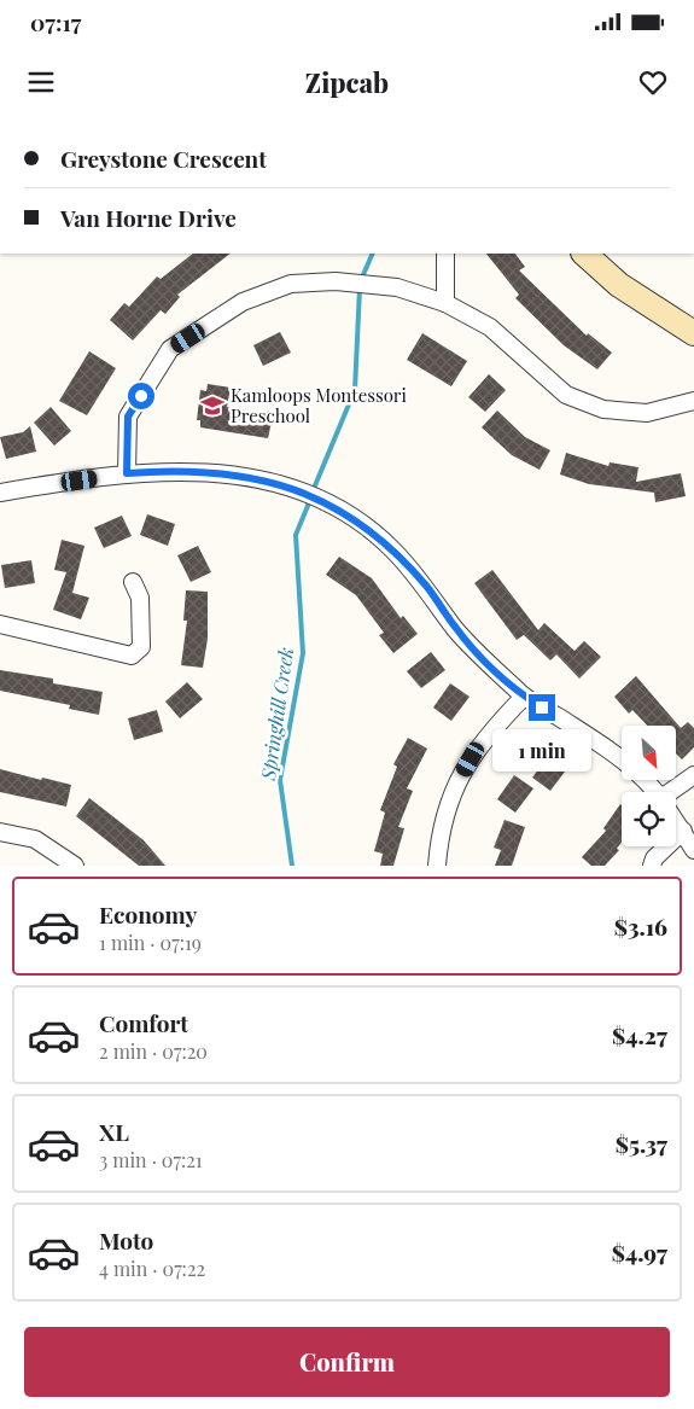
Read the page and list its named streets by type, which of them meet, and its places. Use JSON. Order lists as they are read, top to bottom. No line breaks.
{"water":["Springhill Creek"],"places":{"school or university":["Kamloops Montessori Preschool"]},"north":"bottom right","page":{"status":"07:17","header":"Zipcab","banner":["Greystone Crescent","Van Horne Drive"],"bubble":"1 min","list":[{"name":"Economy","note":"1 min · 07:19","value":"$3.16"},{"name":"Comfort","note":"2 min · 07:20","value":"$4.27"},{"name":"XL","note":"3 min · 07:21","value":"$5.37"},{"name":"Moto","note":"4 min · 07:22","value":"$4.97"}],"buttons":"Confirm"}}
